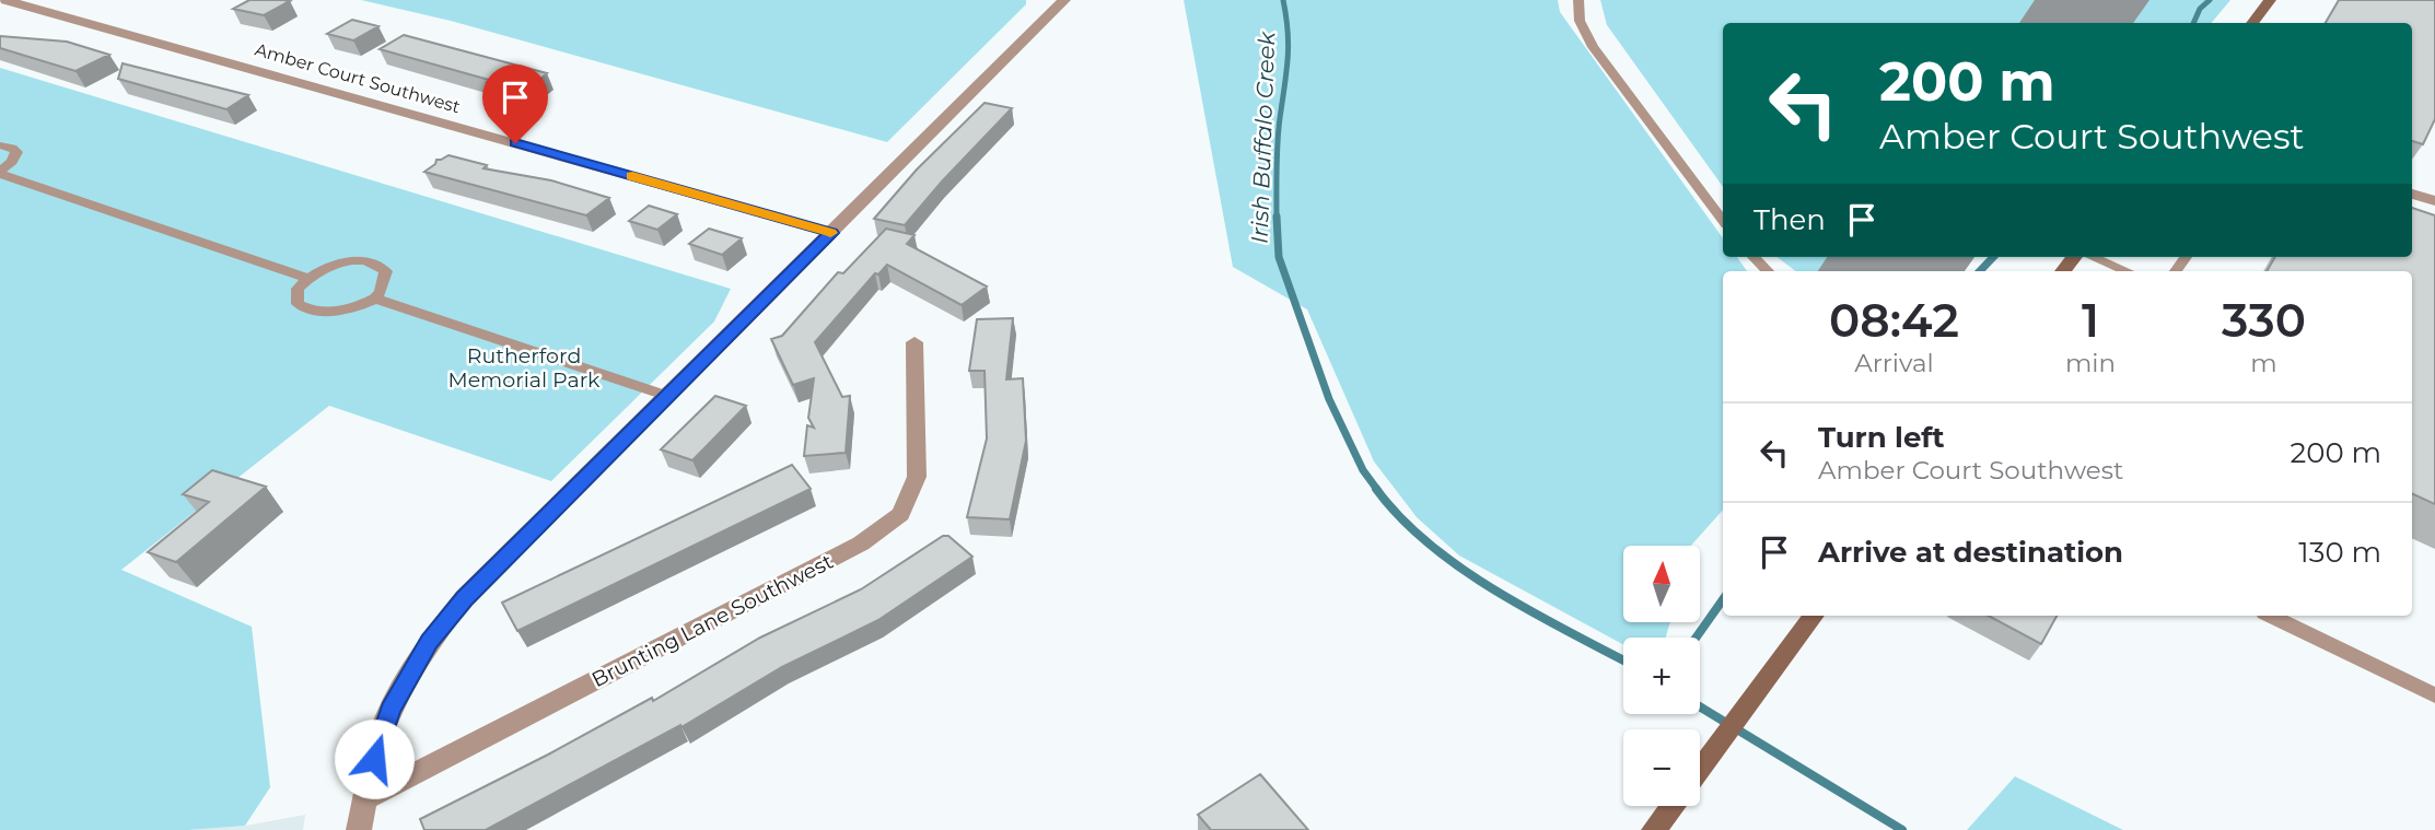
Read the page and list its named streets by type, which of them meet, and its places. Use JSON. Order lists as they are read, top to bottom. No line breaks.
{"streets":{"street":["Amber Court Southwest","Brunting Lane Southwest"]},"water":["Irish Buffalo Creek"],"parks":["Rutherford Memorial Park"],"north":"top","page":{"turn":["200 m","Amber Court Southwest"],"then":"Then","eta":["08:42","Arrival","1","min","330","m"],"list":[{"name":"Turn left","note":"Amber Court Southwest","value":"200 m"},{"name":"Arrive at destination","value":"130 m"}],"map_buttons":["+","−"]}}
